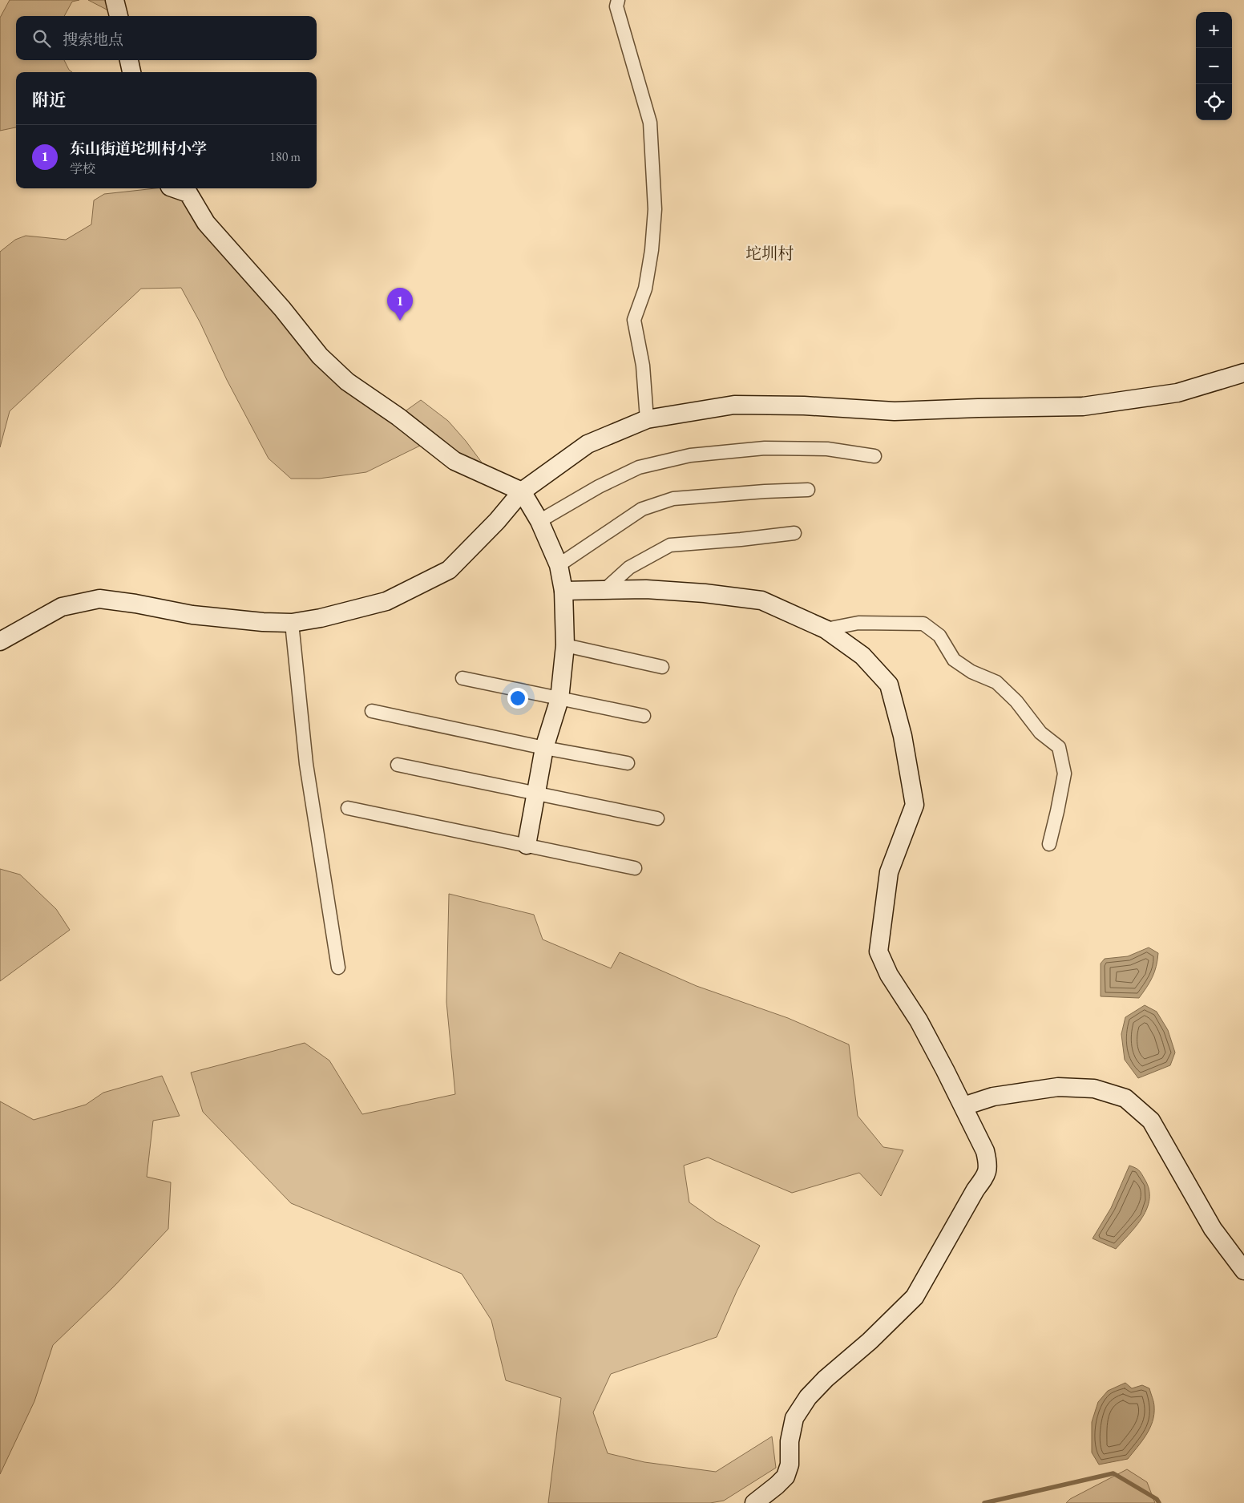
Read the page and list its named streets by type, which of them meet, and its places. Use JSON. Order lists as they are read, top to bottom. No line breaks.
{"districts":["坨圳村"],"page":{"map_buttons":["+","−"],"search":"搜索地点","heading":"附近","list":[{"mark":"1","name":"东山街道坨圳村小学","note":"学校","value":"180 m"}],"pins":"1"}}
